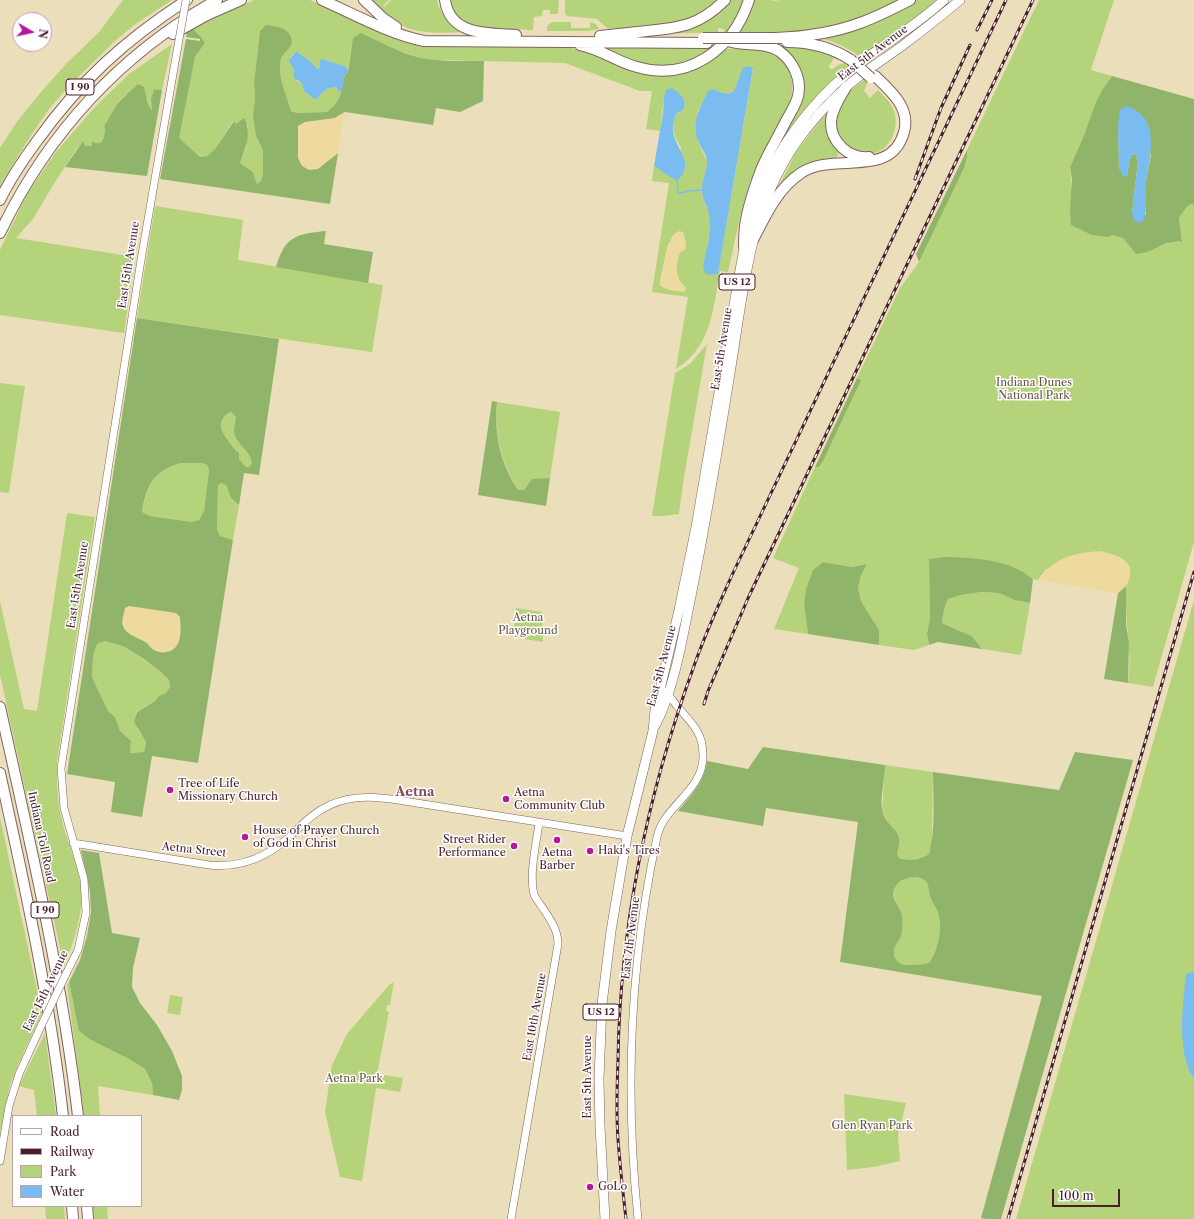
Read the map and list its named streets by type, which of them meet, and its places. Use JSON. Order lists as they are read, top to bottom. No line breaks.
{"streets":{"highway":["I 90","Indiana Toll Road"],"main road":["East 5th Avenue","US 12"],"street":["East 15th Avenue","Aetna Street","East 7th Avenue","East 10th Avenue"]},"crossings":[["East 5th Avenue","Aetna Street"],["East 5th Avenue","East 7th Avenue"],["I 90","East 15th Avenue"],["East 15th Avenue","Aetna Street"],["Aetna Street","East 10th Avenue"]],"districts":["Aetna"],"parks":["Indiana Dunes National Park","Aetna Playground","Aetna Park","Glen Ryan Park"],"places":["Tree of Life Missionary Church","Aetna Community Club","House of Prayer Church of God in Christ","Aetna Barber","Street Rider Performance","Haki's Tires","GoLo"],"legend":["Road","Railway","Park","Water"],"scale_bar":"100 m","north":"right"}
